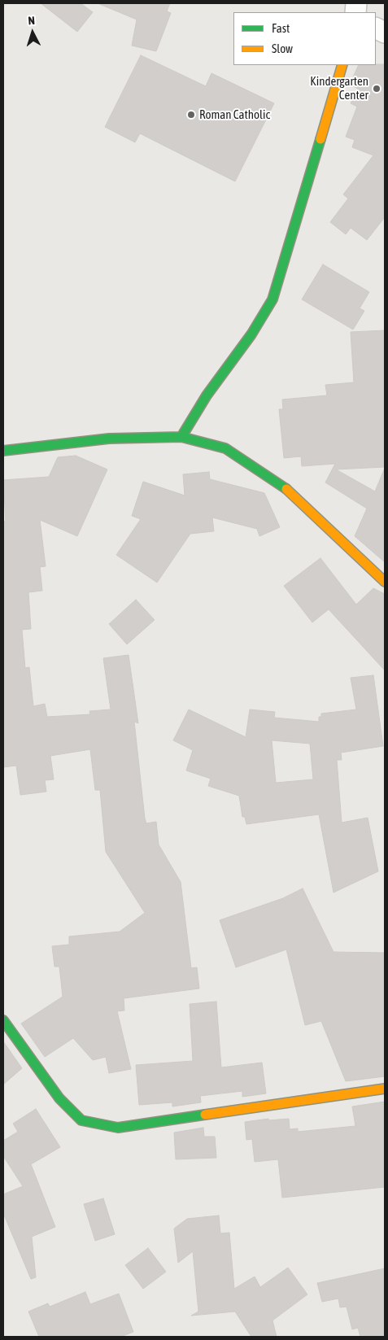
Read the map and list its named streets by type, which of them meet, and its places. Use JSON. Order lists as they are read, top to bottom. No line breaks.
{"places":["Kindergarten Center","Roman Catholic"],"legend":["Fast","Slow"],"north":"top"}
